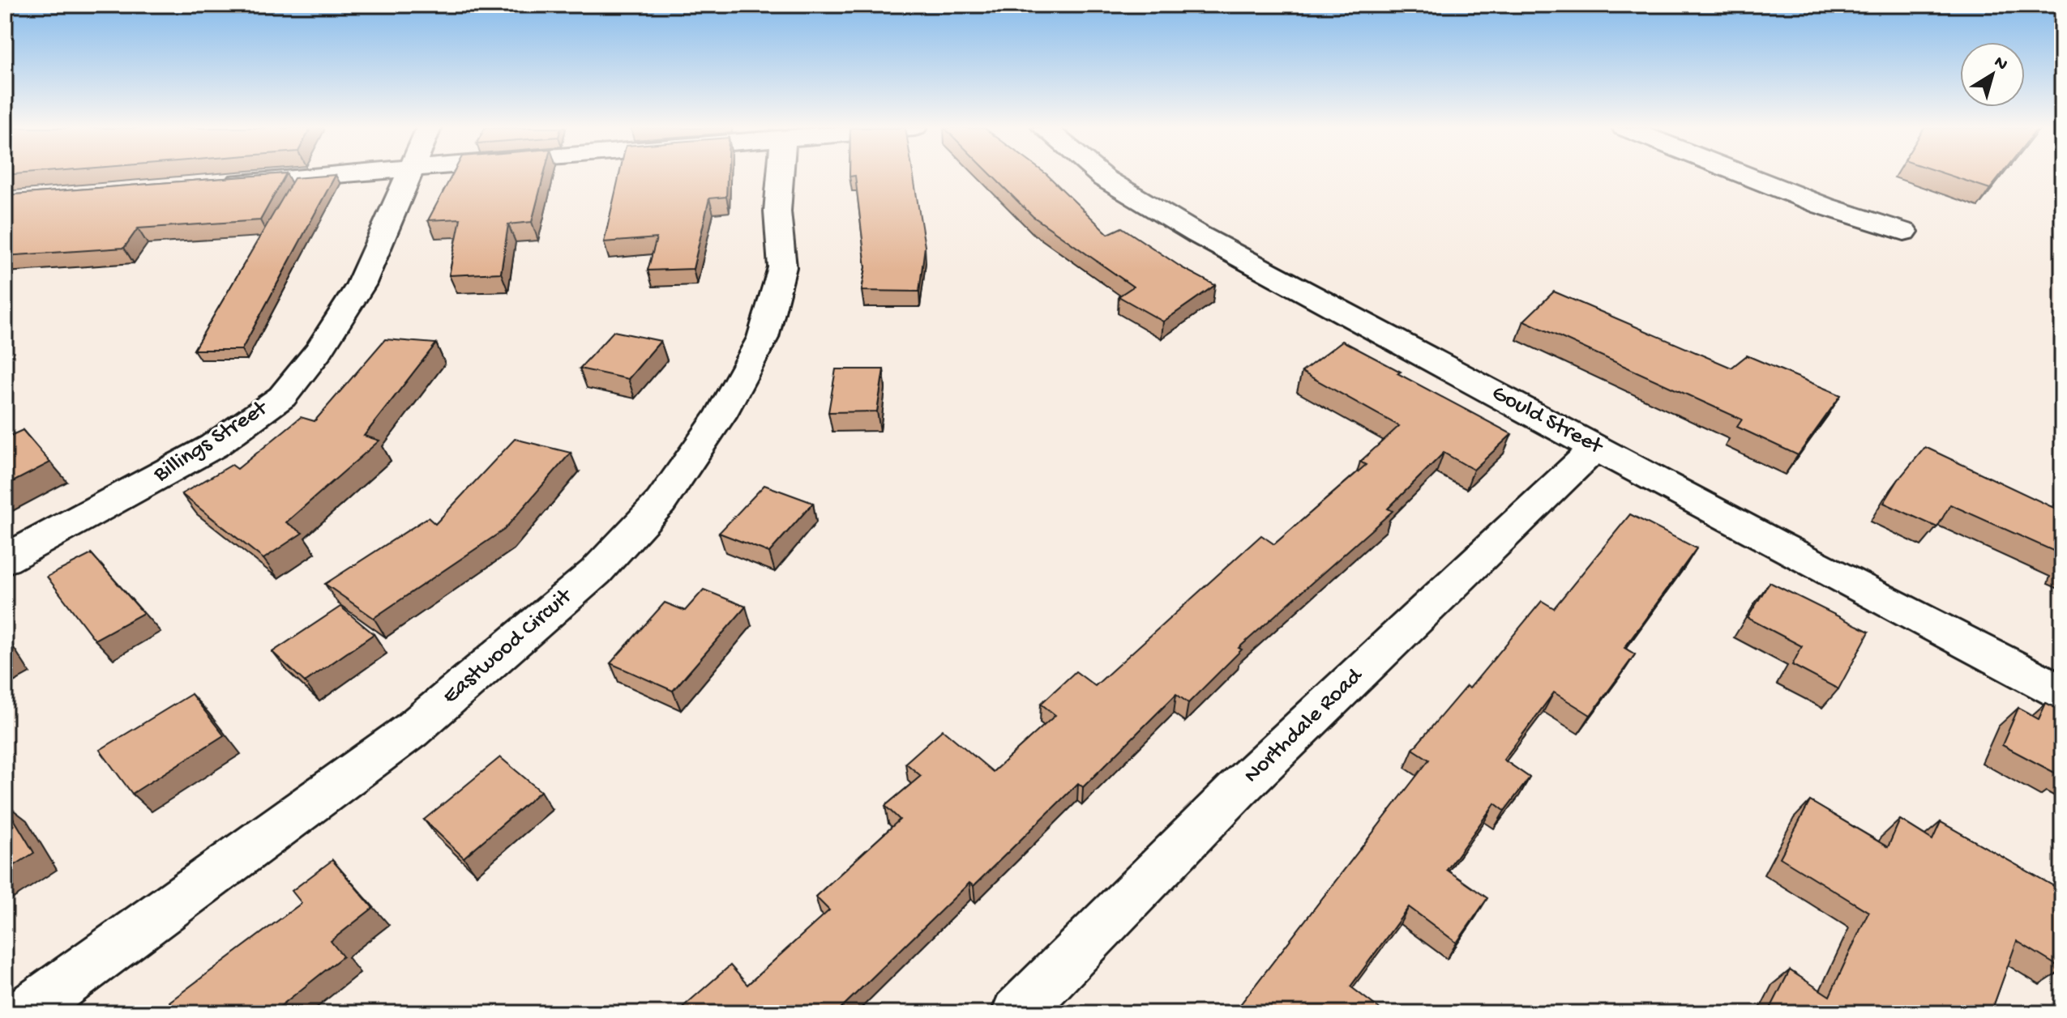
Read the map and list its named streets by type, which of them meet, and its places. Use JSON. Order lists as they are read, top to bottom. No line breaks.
{"streets":{"street":["Gould Street","Billings Street","Eastwood Circuit","Northdale Road"]},"crossings":[["Gould Street","Northdale Road"]],"north":"top right"}
